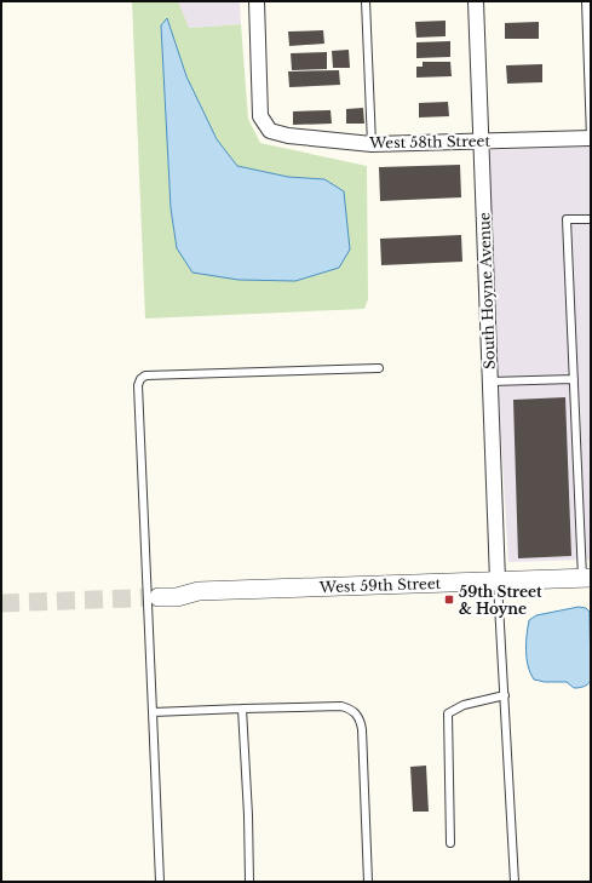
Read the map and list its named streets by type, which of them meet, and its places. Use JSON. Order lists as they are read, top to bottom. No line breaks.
{"streets":{"street":["West 58th Street","South Hoyne Avenue","West 59th Street"]},"crossings":[["West 58th Street","South Hoyne Avenue"],["South Hoyne Avenue","West 59th Street"]],"places":{"transit":["59th Street & Hoyne"]}}
